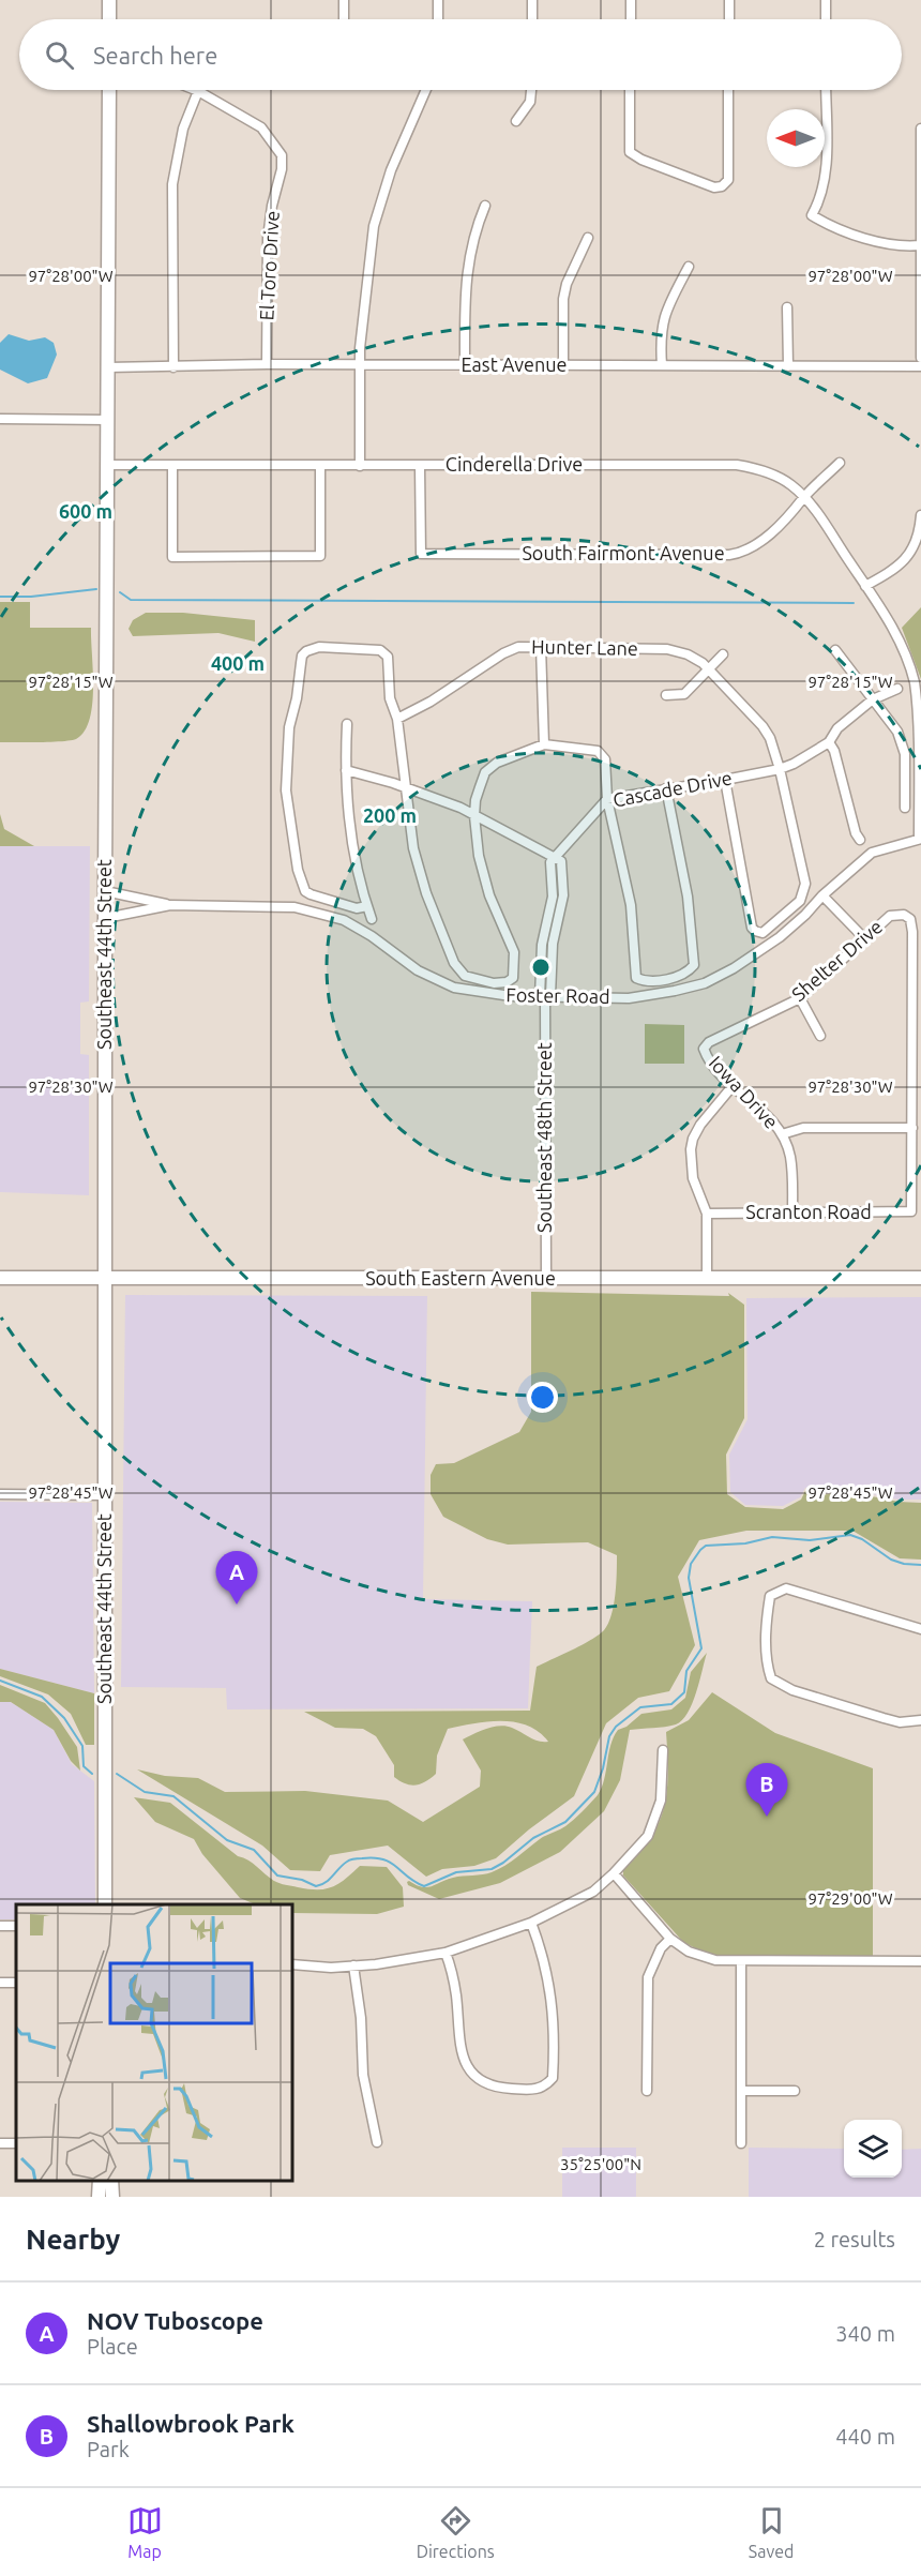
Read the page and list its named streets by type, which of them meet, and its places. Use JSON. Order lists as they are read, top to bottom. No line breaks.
{"streets":{"main road":["Southeast 44th Street","South Eastern Avenue"],"street":["El Toro Drive","East Avenue","Cinderella Drive","South Fairmont Avenue","Hunter Lane","Cascade Drive","Shelter Drive","Foster Road","Iowa Drive","Southeast 48th Street","Scranton Road"]},"crossings":[["El Toro Drive","East Avenue"],["East Avenue","Southeast 44th Street"],["Cinderella Drive","South Fairmont Avenue"],["Cinderella Drive","Southeast 44th Street"],["Cinderella Drive","Foster Road"],["Hunter Lane","Cascade Drive"],["Cascade Drive","Southeast 48th Street"],["Southeast 44th Street","Foster Road"],["Southeast 44th Street","South Eastern Avenue"],["Shelter Drive","Iowa Drive"],["Shelter Drive","Scranton Road"],["Foster Road","Southeast 48th Street"],["Iowa Drive","Scranton Road"],["Southeast 48th Street","South Eastern Avenue"]],"north":"left","page":{"search":"Search here","pins":["A","B"],"heading":["Nearby","2 results"],"list":[{"mark":"A","name":"NOV Tuboscope","note":"Place","value":"340 m"},{"mark":"B","name":"Shallowbrook Park","note":"Park","value":"440 m"}],"nav":["Map","Directions","Saved"]},"coordinates":["97°28'00\"W","97°28'15\"W","97°28'30\"W","97°28'45\"W","97°29'00\"W","35°25'00\"N"],"rings":["600 m","400 m","200 m"]}
